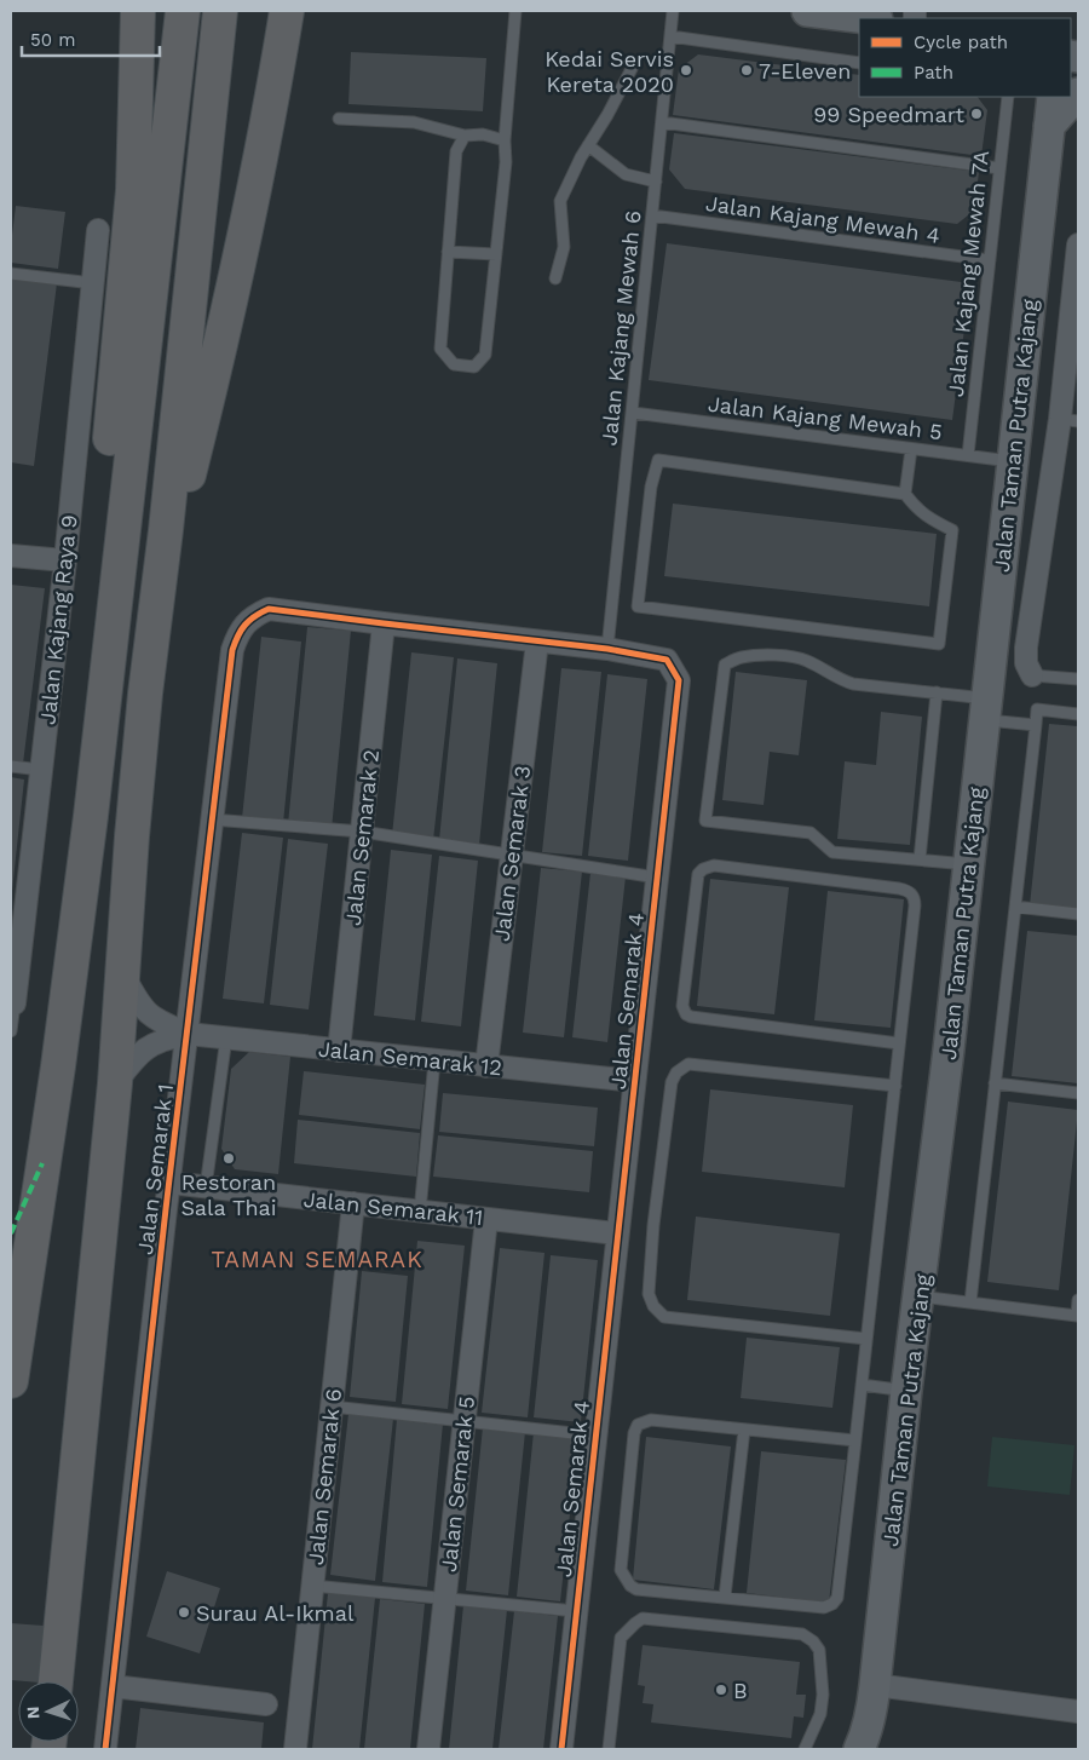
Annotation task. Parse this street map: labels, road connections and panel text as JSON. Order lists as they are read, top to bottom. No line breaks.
{"streets":{"street":["Jalan Taman Putra Kajang","Jalan Kajang Raya 9","Jalan Semarak 2","Jalan Semarak 3","Jalan Semarak 4","Jalan Semarak 12","Jalan Semarak 1","Jalan Semarak 11","Jalan Semarak 6","Jalan Semarak 5"],"lane":["Jalan Kajang Mewah 4","Jalan Kajang Mewah 7A","Jalan Kajang Mewah 6","Jalan Kajang Mewah 5"]},"crossings":[["Jalan Kajang Mewah 4","Jalan Kajang Mewah 7A"],["Jalan Kajang Mewah 4","Jalan Kajang Mewah 6"],["Jalan Kajang Mewah 7A","Jalan Kajang Mewah 5"],["Jalan Kajang Mewah 6","Jalan Kajang Mewah 5"],["Jalan Kajang Mewah 6","Jalan Semarak 4"],["Jalan Kajang Mewah 5","Jalan Taman Putra Kajang"],["Jalan Semarak 2","Jalan Semarak 4"],["Jalan Semarak 2","Jalan Semarak 12"],["Jalan Semarak 3","Jalan Semarak 4"],["Jalan Semarak 3","Jalan Semarak 12"],["Jalan Semarak 4","Jalan Semarak 12"],["Jalan Semarak 4","Jalan Semarak 1"],["Jalan Semarak 4","Jalan Semarak 11"],["Jalan Semarak 12","Jalan Semarak 1"],["Jalan Semarak 1","Jalan Semarak 11"],["Jalan Semarak 11","Jalan Semarak 6"],["Jalan Semarak 11","Jalan Semarak 5"]],"districts":["TAMAN SEMARAK"],"places":["Kedai Servis Kereta 2020","7-Eleven","99 Speedmart","Restoran Sala Thai","Surau Al-Ikmal","B"],"legend":["Cycle path","Path"],"scale_bar":"50 m","north":"left"}
